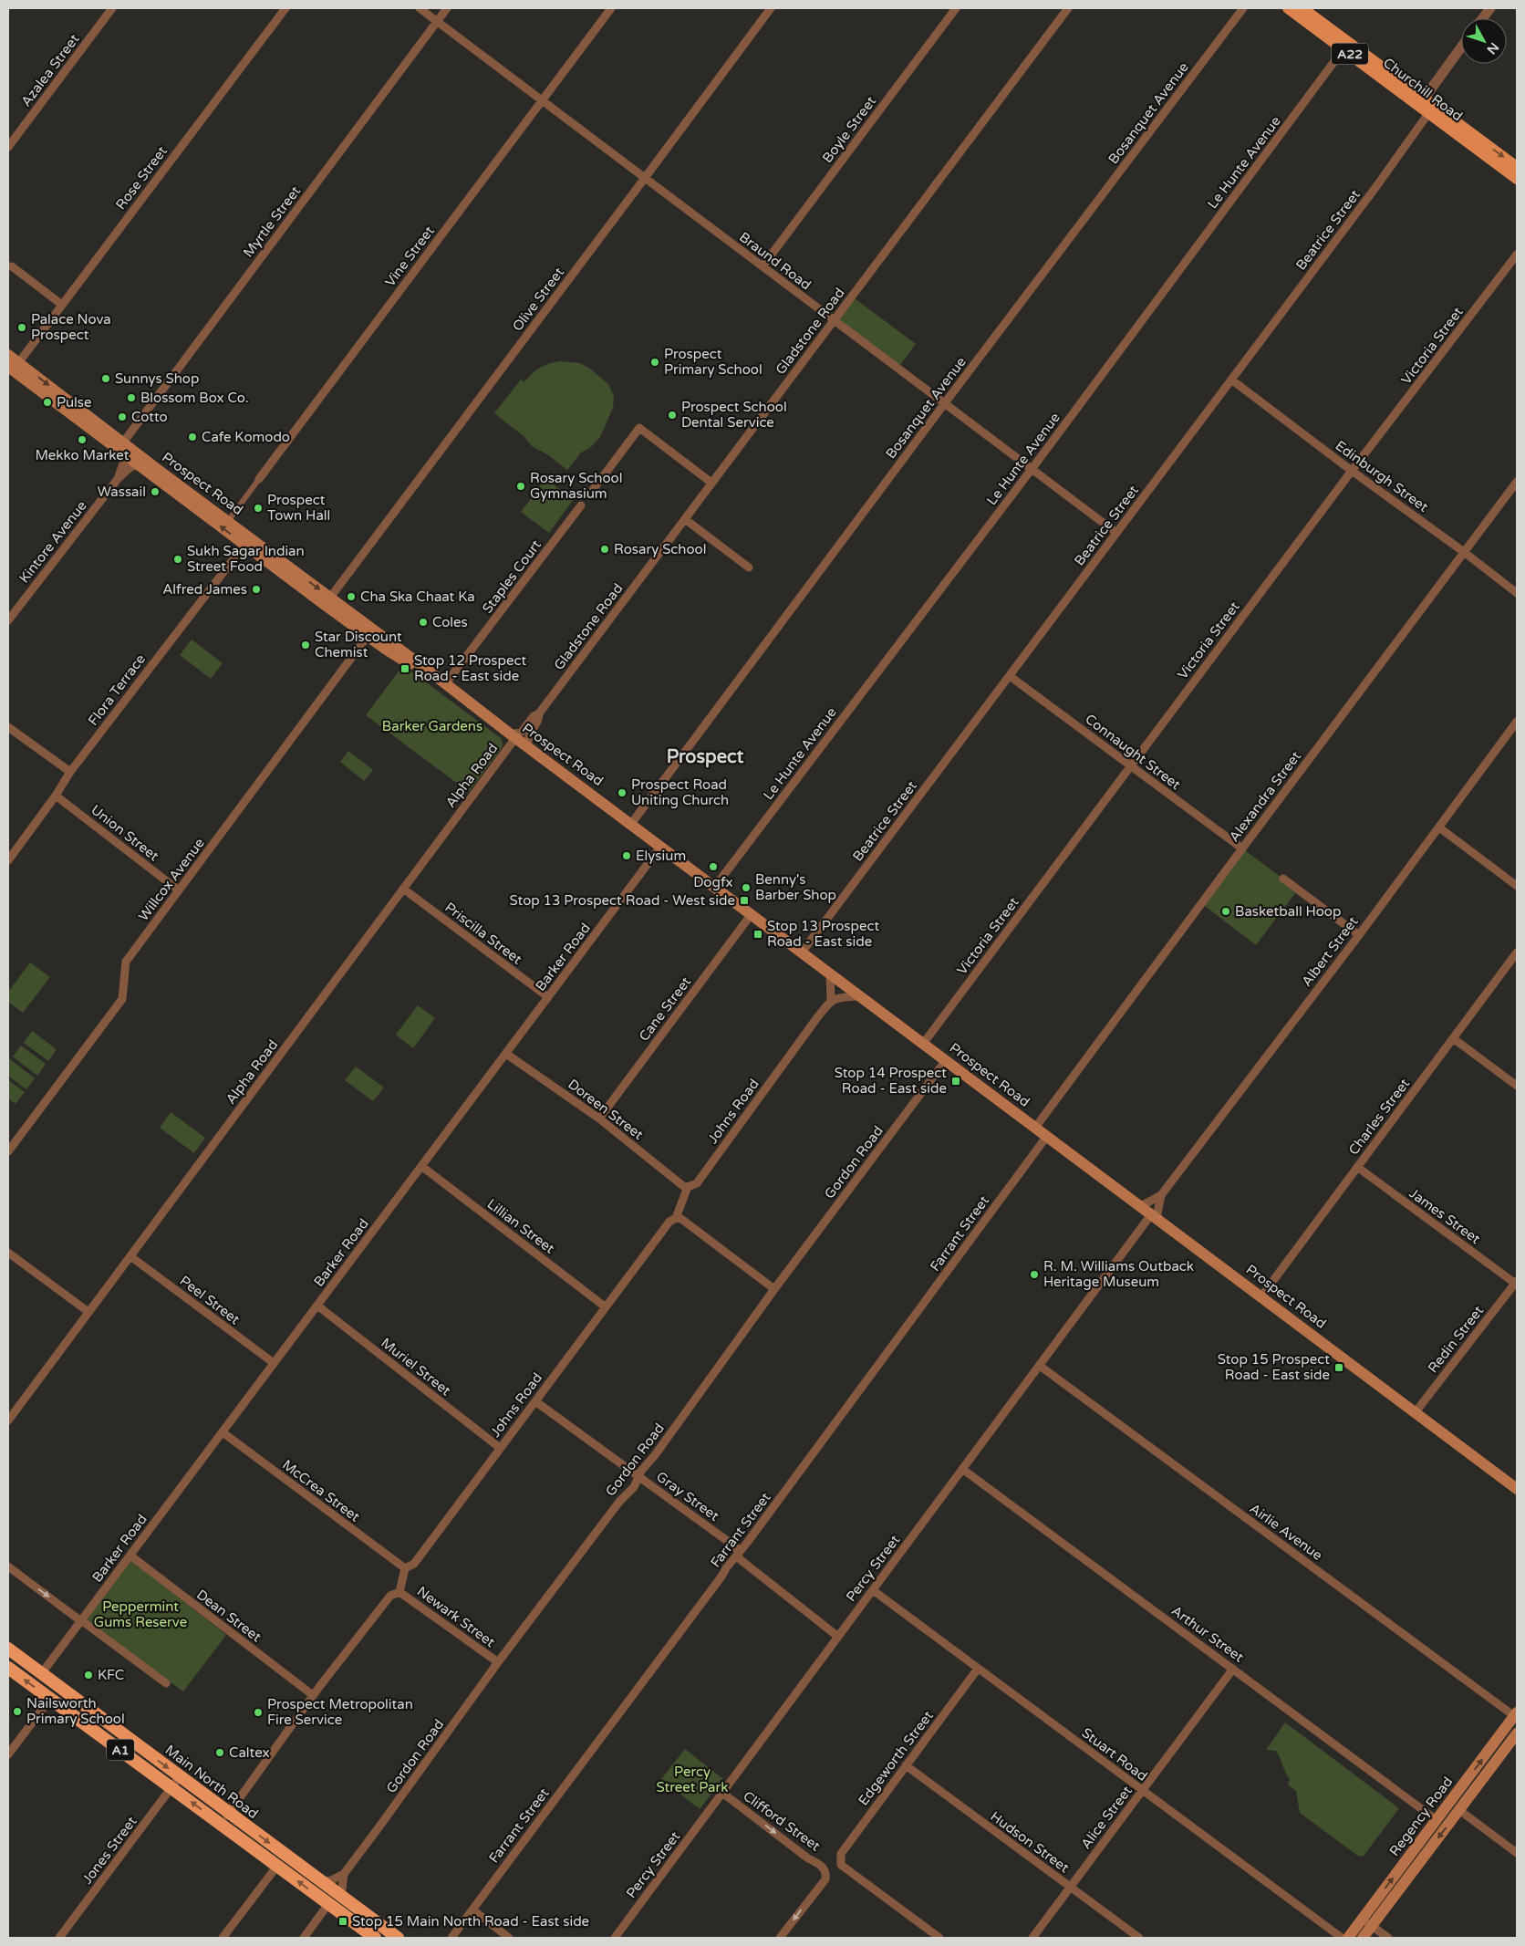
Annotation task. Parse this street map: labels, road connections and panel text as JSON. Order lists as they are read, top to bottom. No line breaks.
{"streets":{"highway":["A1","Main North Road"],"main road":["A22","Churchill Road","Prospect Road","Regency Road"],"street":["Azalea Street","Bosanquet Avenue","Boyle Street","Le Hunte Avenue","Rose Street","Myrtle Street","Beatrice Street","Vine Street","Braund Road","Olive Street","Gladstone Road","Victoria Street","Edinburgh Street","Kintore Avenue","Staples Court","Flora Terrace","Connaught Street","Alpha Road","Alexandra Street","Union Street","Willcox Avenue","Priscilla Street","Albert Street","Barker Road","Cane Street","Doreen Street","Johns Road","Charles Street","Gordon Road","James Street","Lillian Street","Farrant Street","Peel Street","Redin Street","Muriel Street","McCrea Street","Gray Street","Airlie Avenue","Percy Street","Dean Street","Newark Street","Arthur Street","Stuart Road","Edgeworth Street","Alice Street","Clifford Street","Hudson Street","Jones Street"]},"crossings":[["Churchill Road","Le Hunte Avenue"],["Churchill Road","Beatrice Street"],["Bosanquet Avenue","Braund Road"],["Bosanquet Avenue","Prospect Road"],["Boyle Street","Braund Road"],["Le Hunte Avenue","Braund Road"],["Le Hunte Avenue","Prospect Road"],["Rose Street","Prospect Road"],["Myrtle Street","Braund Road"],["Myrtle Street","Prospect Road"],["Myrtle Street","Kintore Avenue"],["Beatrice Street","Braund Road"],["Beatrice Street","Edinburgh Street"],["Beatrice Street","Prospect Road"],["Beatrice Street","Connaught Street"],["Vine Street","Braund Road"],["Vine Street","Prospect Road"],["Braund Road","Olive Street"],["Braund Road","Gladstone Road"],["Olive Street","Prospect Road"],["Gladstone Road","Prospect Road"],["Gladstone Road","Alpha Road"],["Victoria Street","Edinburgh Street"],["Victoria Street","Prospect Road"],["Victoria Street","Connaught Street"],["Edinburgh Street","Alexandra Street"],["Prospect Road","Kintore Avenue"],["Prospect Road","Staples Court"],["Prospect Road","Flora Terrace"],["Prospect Road","Alpha Road"],["Prospect Road","Alexandra Street"],["Prospect Road","Willcox Avenue"],["Prospect Road","Albert Street"],["Prospect Road","Barker Road"],["Prospect Road","Cane Street"],["Prospect Road","Charles Street"],["Prospect Road","Gordon Road"],["Prospect Road","Farrant Street"],["Prospect Road","Redin Street"],["Prospect Road","Percy Street"],["Flora Terrace","Union Street"],["Connaught Street","Alexandra Street"],["Alpha Road","Priscilla Street"],["Alpha Road","Peel Street"],["Union Street","Willcox Avenue"],["Priscilla Street","Barker Road"],["Albert Street","Percy Street"],["Barker Road","Doreen Street"],["Barker Road","Lillian Street"],["Barker Road","Peel Street"],["Barker Road","Muriel Street"],["Barker Road","McCrea Street"],["Barker Road","Dean Street"],["Barker Road","Main North Road"],["Cane Street","Doreen Street"],["Doreen Street","Johns Road"],["Johns Road","Lillian Street"],["Johns Road","Muriel Street"],["Johns Road","McCrea Street"],["Johns Road","Gray Street"],["Charles Street","James Street"],["Gordon Road","Gray Street"],["Gordon Road","Newark Street"],["Gordon Road","Main North Road"],["James Street","Redin Street"],["Farrant Street","Gray Street"],["Gray Street","Percy Street"],["Airlie Avenue","Percy Street"],["Airlie Avenue","Regency Road"],["Percy Street","Arthur Street"],["Percy Street","Stuart Road"],["Percy Street","Clifford Street"],["Arthur Street","Regency Road"],["Arthur Street","Alice Street"],["Stuart Road","Edgeworth Street"],["Stuart Road","Alice Street"],["Edgeworth Street","Hudson Street"],["Main North Road","Jones Street"],["Alice Street","Hudson Street"]],"districts":["Prospect"],"parks":["Barker Gardens","Peppermint Gums Reserve","Percy Street Park"],"places":{"other":["Palace Nova Prospect","Prospect Primary School","Sunnys Shop","Blossom Box Co.","Pulse","Prospect School Dental Service","Cotto","Cafe Komodo","Mekko Market","Rosary School Gymnasium","Wassail","Prospect Town Hall","Rosary School","Sukh Sagar Indian Street Food","Alfred James","Cha Ska Chaat Ka","Coles","Star Discount Chemist","Prospect Road Uniting Church","Elysium","Dogfx","Benny's Barber Shop","Basketball Hoop","R. M. Williams Outback Heritage Museum","KFC","Nailsworth Primary School","Prospect Metropolitan Fire Service","Caltex"],"transit":["Stop 12 Prospect Road - East side","Stop 13 Prospect Road - West side","Stop 13 Prospect Road - East side","Stop 14 Prospect Road - East side","Stop 15 Prospect Road - East side","Stop 15 Main North Road - East side"]},"north":"bottom right"}
